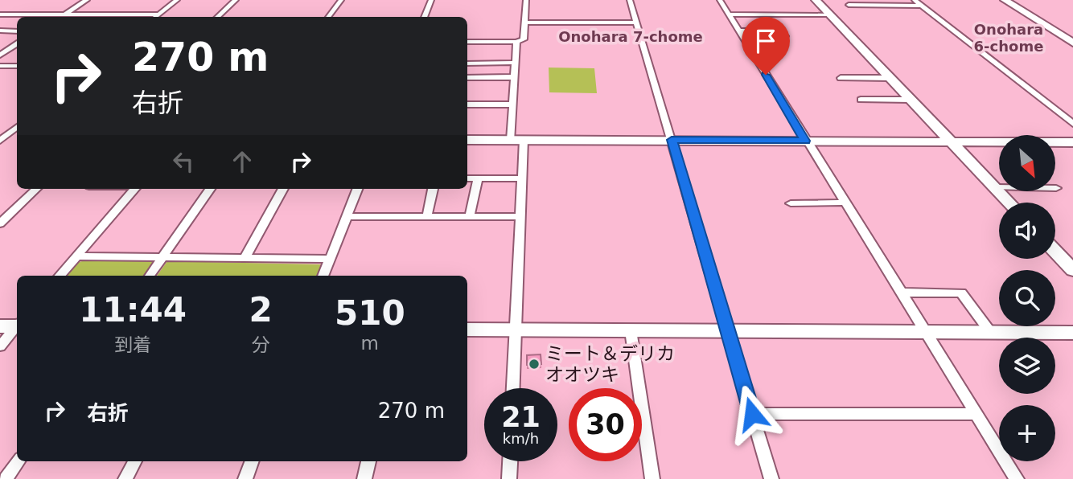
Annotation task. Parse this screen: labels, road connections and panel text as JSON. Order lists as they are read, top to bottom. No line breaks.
{"districts":["Onohara 6-chome","Onohara 7-chome"],"places":["ミート＆デリカ オオツキ"],"north":"bottom right","page":{"turn":["270 m","右折"],"map_buttons":"+","eta":["11:44","到着","2","分","510","m"],"list":[{"name":"右折","value":"270 m"}],"speed":"21 km/h","limit":"30"}}
